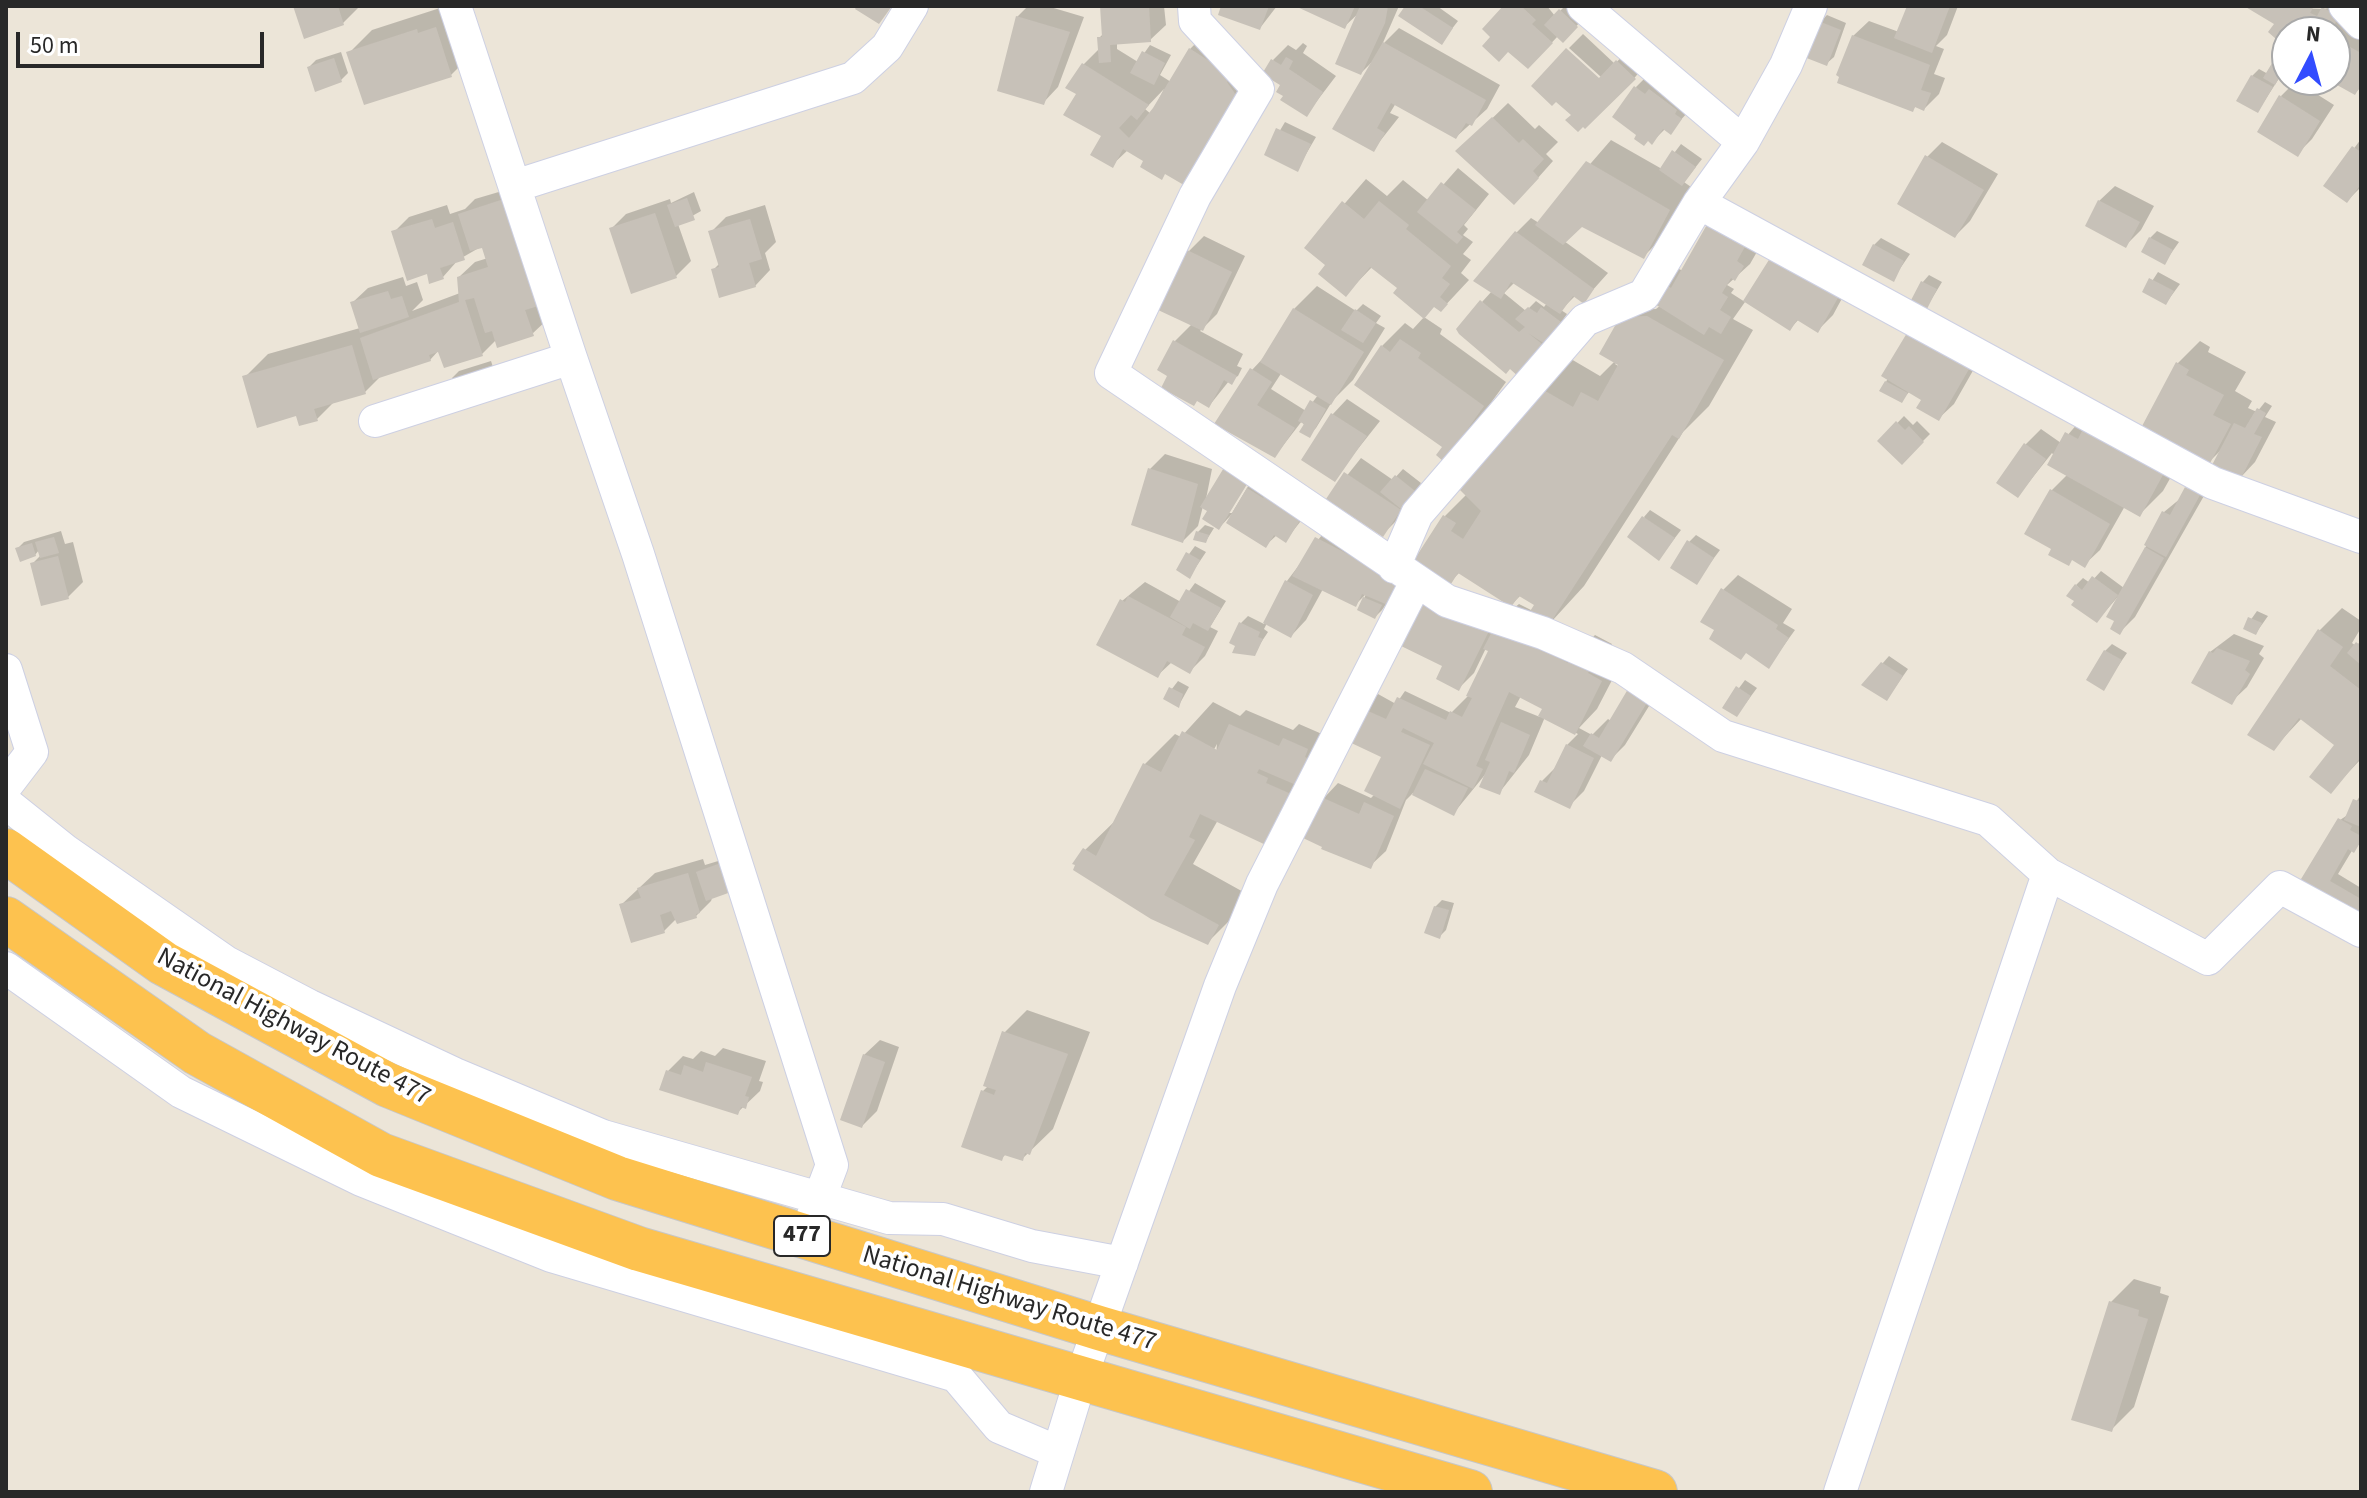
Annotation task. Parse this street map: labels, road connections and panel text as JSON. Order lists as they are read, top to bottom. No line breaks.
{"streets":{"highway":["National Highway Route 477","477"]},"scale_bar":"50 m","north":"top"}
